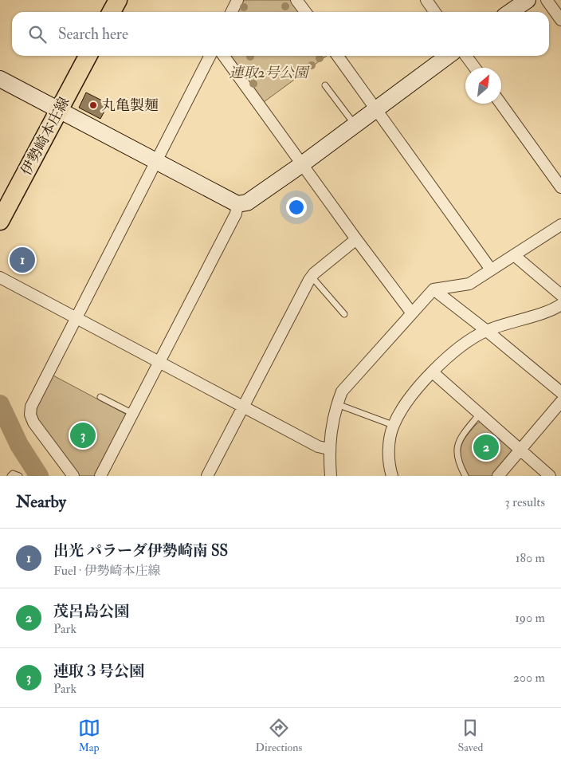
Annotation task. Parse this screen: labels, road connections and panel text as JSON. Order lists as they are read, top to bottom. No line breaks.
{"streets":{"main road":["伊勢崎本庄線"]},"parks":["連取2号公園"],"places":["丸亀製麺"],"north":"top right","page":{"search":"Search here","pins":["1","3","2"],"heading":["Nearby","3 results"],"list":[{"mark":"1","name":"出光 パラーダ伊勢崎南 SS","note":"Fuel · 伊勢崎本庄線","value":"180 m"},{"mark":"2","name":"茂呂島公園","note":"Park","value":"190 m"},{"mark":"3","name":"連取３号公園","note":"Park","value":"200 m"}],"nav":["Map","Directions","Saved"]}}
